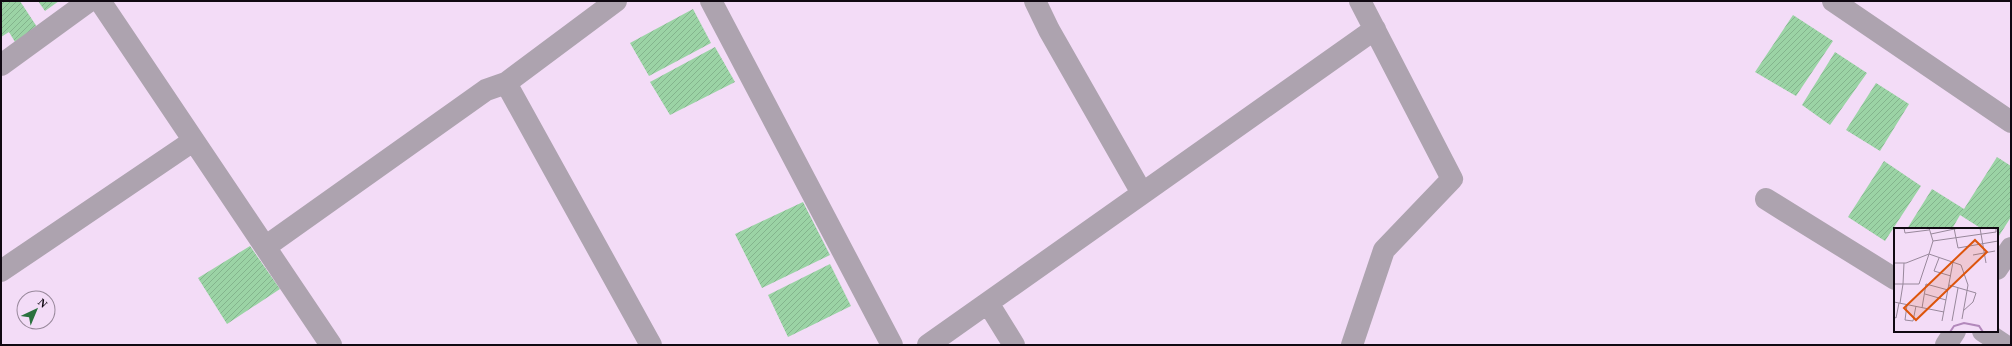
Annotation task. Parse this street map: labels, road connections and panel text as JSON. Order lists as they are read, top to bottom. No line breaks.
{"north":"top right"}
